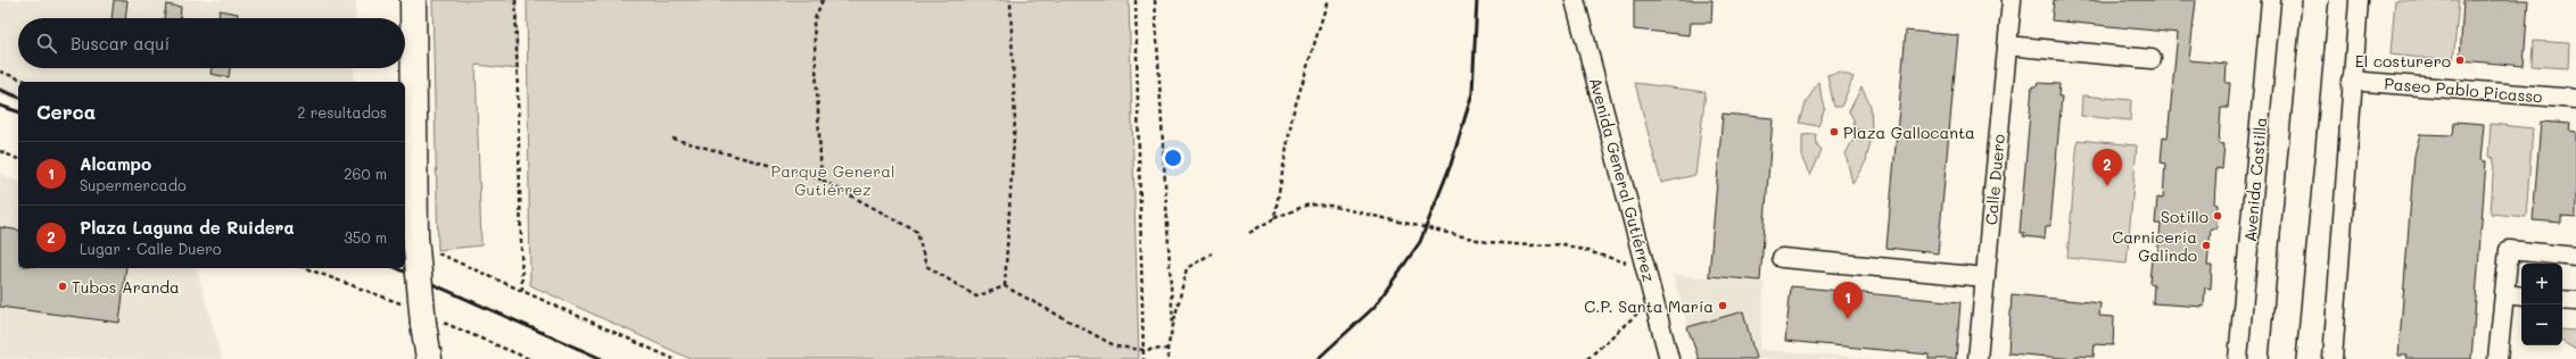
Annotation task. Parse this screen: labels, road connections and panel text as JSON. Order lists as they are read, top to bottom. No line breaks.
{"streets":{"street":["Paseo Pablo Picasso","Avenida General Gutiérrez","Calle Duero","Avenida Castilla"]},"parks":["Parque General Gutiérrez"],"places":["El costurero","Plaza Gallocanta","Sotillo","Carnicería Galindo","Tubos Aranda","C.P. Santa María"],"page":{"search":"Buscar aquí","heading":["Cerca","2 resultados"],"list":[{"mark":"1","name":"Alcampo","note":"Supermercado","value":"260 m"},{"mark":"2","name":"Plaza Laguna de Ruidera","note":"Lugar · Calle Duero","value":"350 m"}],"pins":["2","1"],"map_buttons":["+","−"]}}
